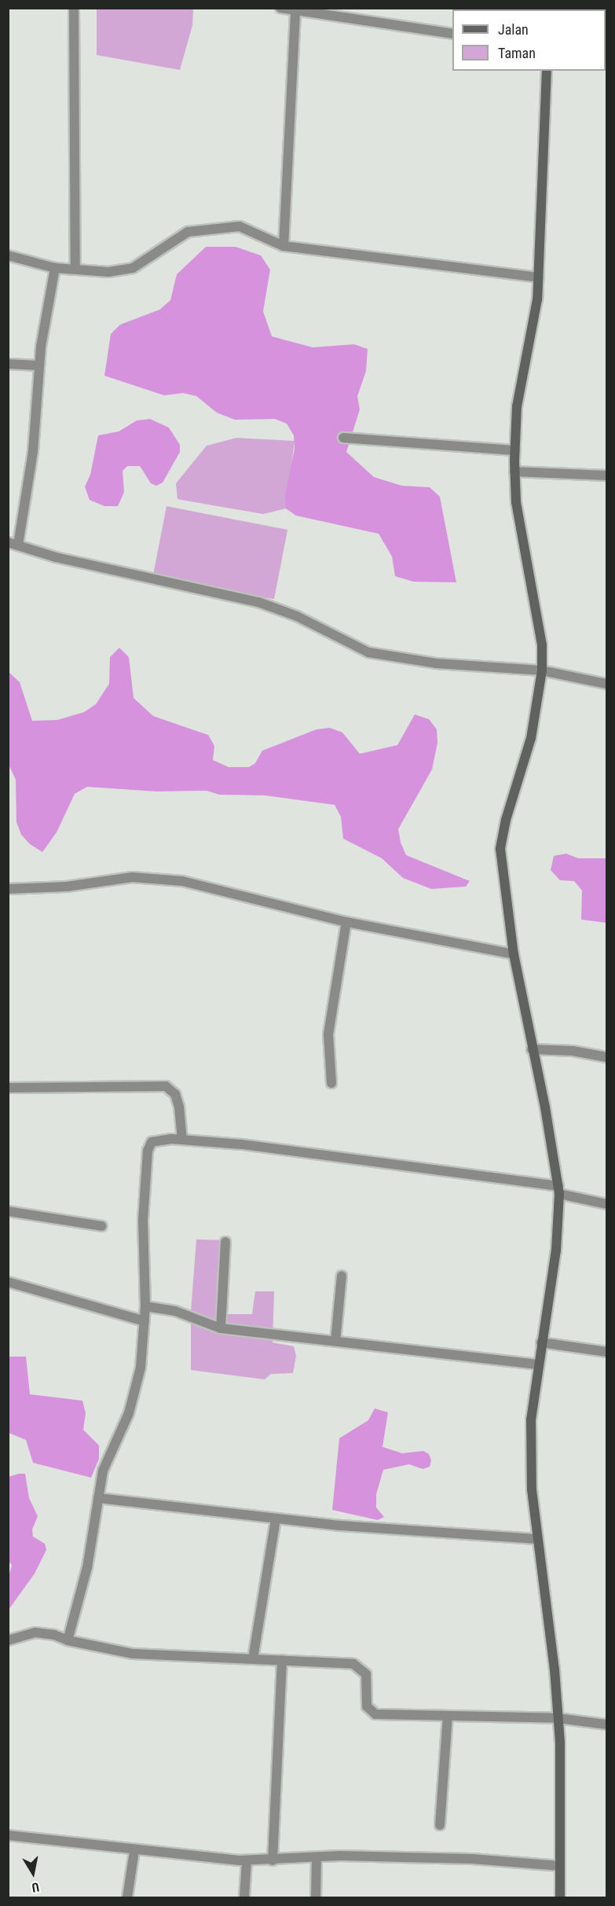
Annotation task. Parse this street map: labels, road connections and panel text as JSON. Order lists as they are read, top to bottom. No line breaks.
{"legend":["Jalan","Taman"],"north":"bottom"}
